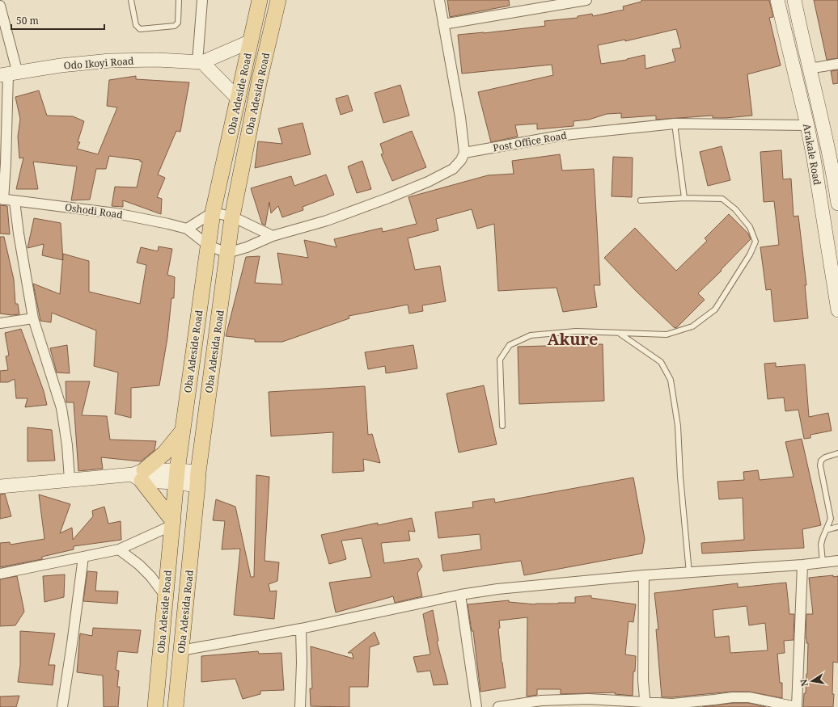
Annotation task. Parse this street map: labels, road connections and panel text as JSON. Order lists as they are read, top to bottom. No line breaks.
{"streets":{"main road":["Odo Ikoyi Road","Oba Adeside Road","Oba Adesida Road","Arakale Road"],"street":["Post Office Road","Oshodi Road"]},"crossings":[["Post Office Road","Arakale Road"]],"districts":["Akure"],"scale_bar":"50 m","north":"left"}
